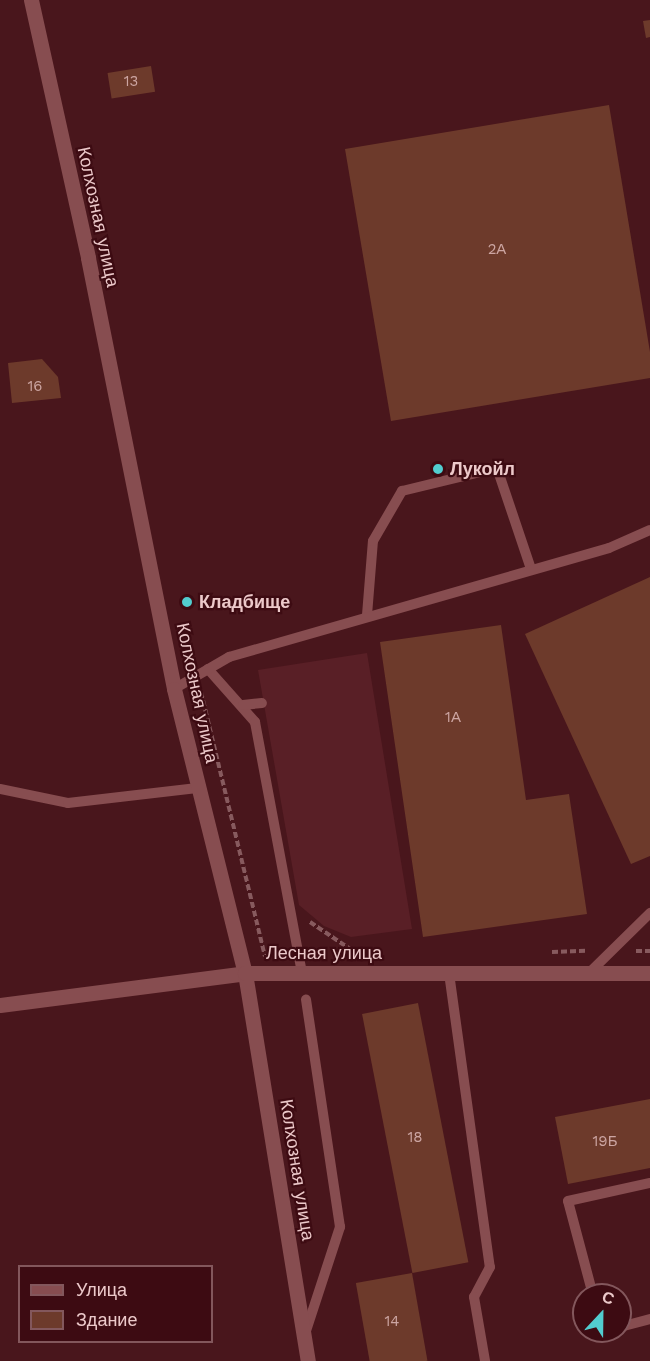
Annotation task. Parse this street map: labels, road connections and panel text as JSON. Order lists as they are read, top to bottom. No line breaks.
{"streets":{"street":["Колхозная улица","Лесная улица"]},"crossings":[["Колхозная улица","Лесная улица"]],"places":["Лукойл","Кладбище"],"house_numbers":["13","2А","16","1А","18","19Б","14"],"legend":["Улица","Здание"],"north":"top"}
